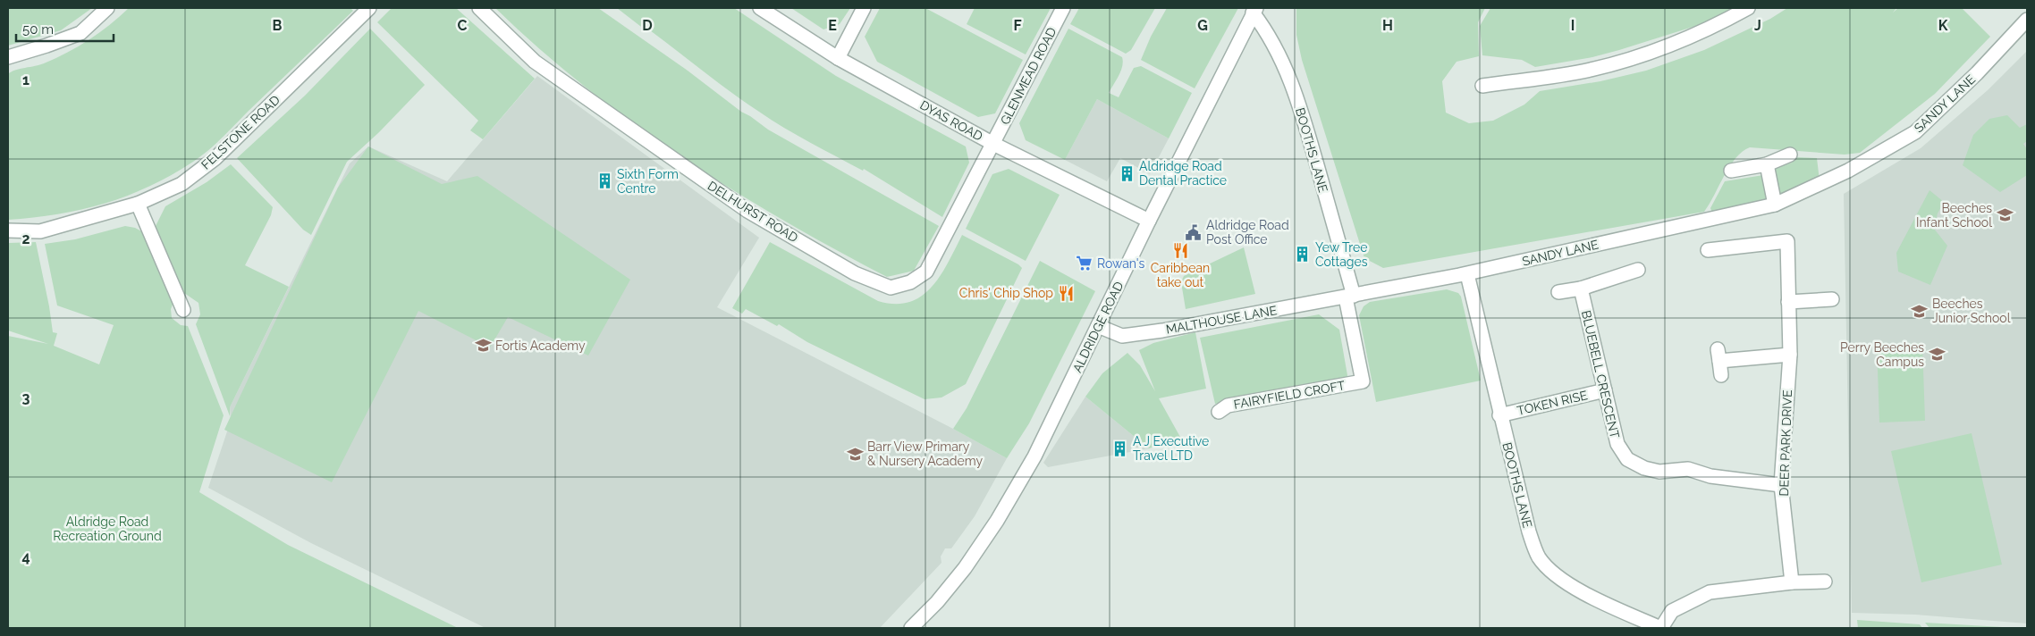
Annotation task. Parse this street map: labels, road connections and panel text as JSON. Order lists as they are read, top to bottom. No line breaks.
{"streets":{"street":["GLENMEAD ROAD","SANDY LANE","DYAS ROAD","FELSTONE ROAD","BOOTHS LANE","DELHURST ROAD","MALTHOUSE LANE","ALDRIDGE ROAD","BLUEBELL CRESCENT","FAIRYFIELD CROFT","TOKEN RISE","DEER PARK DRIVE"]},"crossings":[["GLENMEAD ROAD","DYAS ROAD"],["GLENMEAD ROAD","DELHURST ROAD"],["SANDY LANE","BOOTHS LANE"],["SANDY LANE","MALTHOUSE LANE"],["DYAS ROAD","DELHURST ROAD"],["DYAS ROAD","ALDRIDGE ROAD"],["BOOTHS LANE","MALTHOUSE LANE"],["BOOTHS LANE","ALDRIDGE ROAD"],["BOOTHS LANE","FAIRYFIELD CROFT"],["BOOTHS LANE","TOKEN RISE"],["MALTHOUSE LANE","ALDRIDGE ROAD"],["BLUEBELL CRESCENT","TOKEN RISE"],["BLUEBELL CRESCENT","DEER PARK DRIVE"]],"parks":["Aldridge Road Recreation Ground"],"places":{"building":["Aldridge Road Dental Practice","Sixth Form Centre","Yew Tree Cottages","A J Executive Travel LTD"],"school or university":["Beeches Infant School","Beeches Junior School","Fortis Academy","Perry Beeches Campus","Barr View Primary & Nursery Academy"],"public building":["Aldridge Road Post Office"],"restaurant":["Caribbean take out","Chris' Chip Shop"],"supermarket":["Rowan's"]},"scale_bar":"50 m","grid":{"columns":["B","C","D","E","F","G","H","I","J","K"],"rows":["1","2","3","4"]}}
